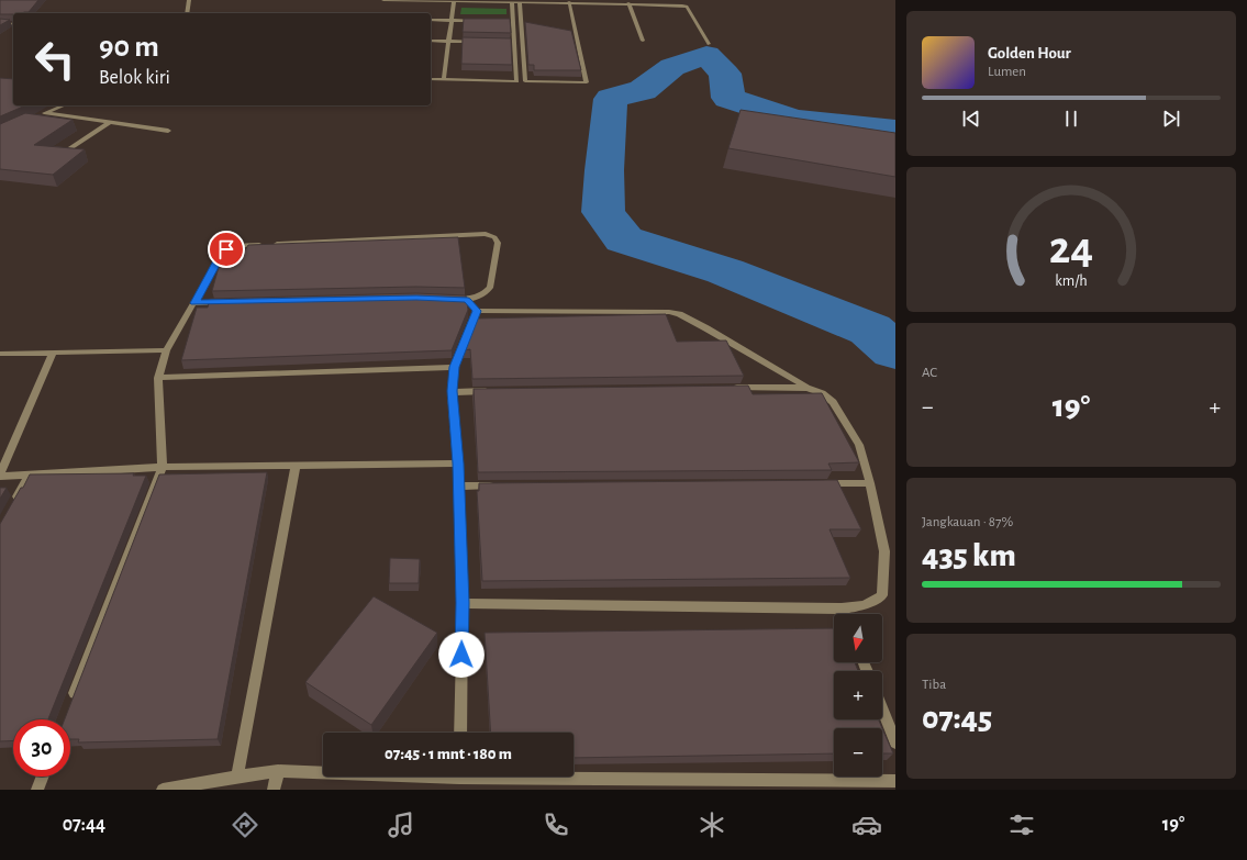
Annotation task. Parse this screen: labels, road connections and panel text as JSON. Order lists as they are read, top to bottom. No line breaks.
{"north":"bottom","page":{"turn":["90 m","Belok kiri"],"song":["Golden Hour","Lumen"],"tile":["AC",["Jangkauan · 87%","435 km"],["Tiba","07:45"]],"heat":["−","19°","+"],"map_buttons":["+","−"],"limit":"30","trip":"07:45 · 1 mnt · 180 m","tabs":["07:44","19°"],"gauge":["24","km/h"]}}
